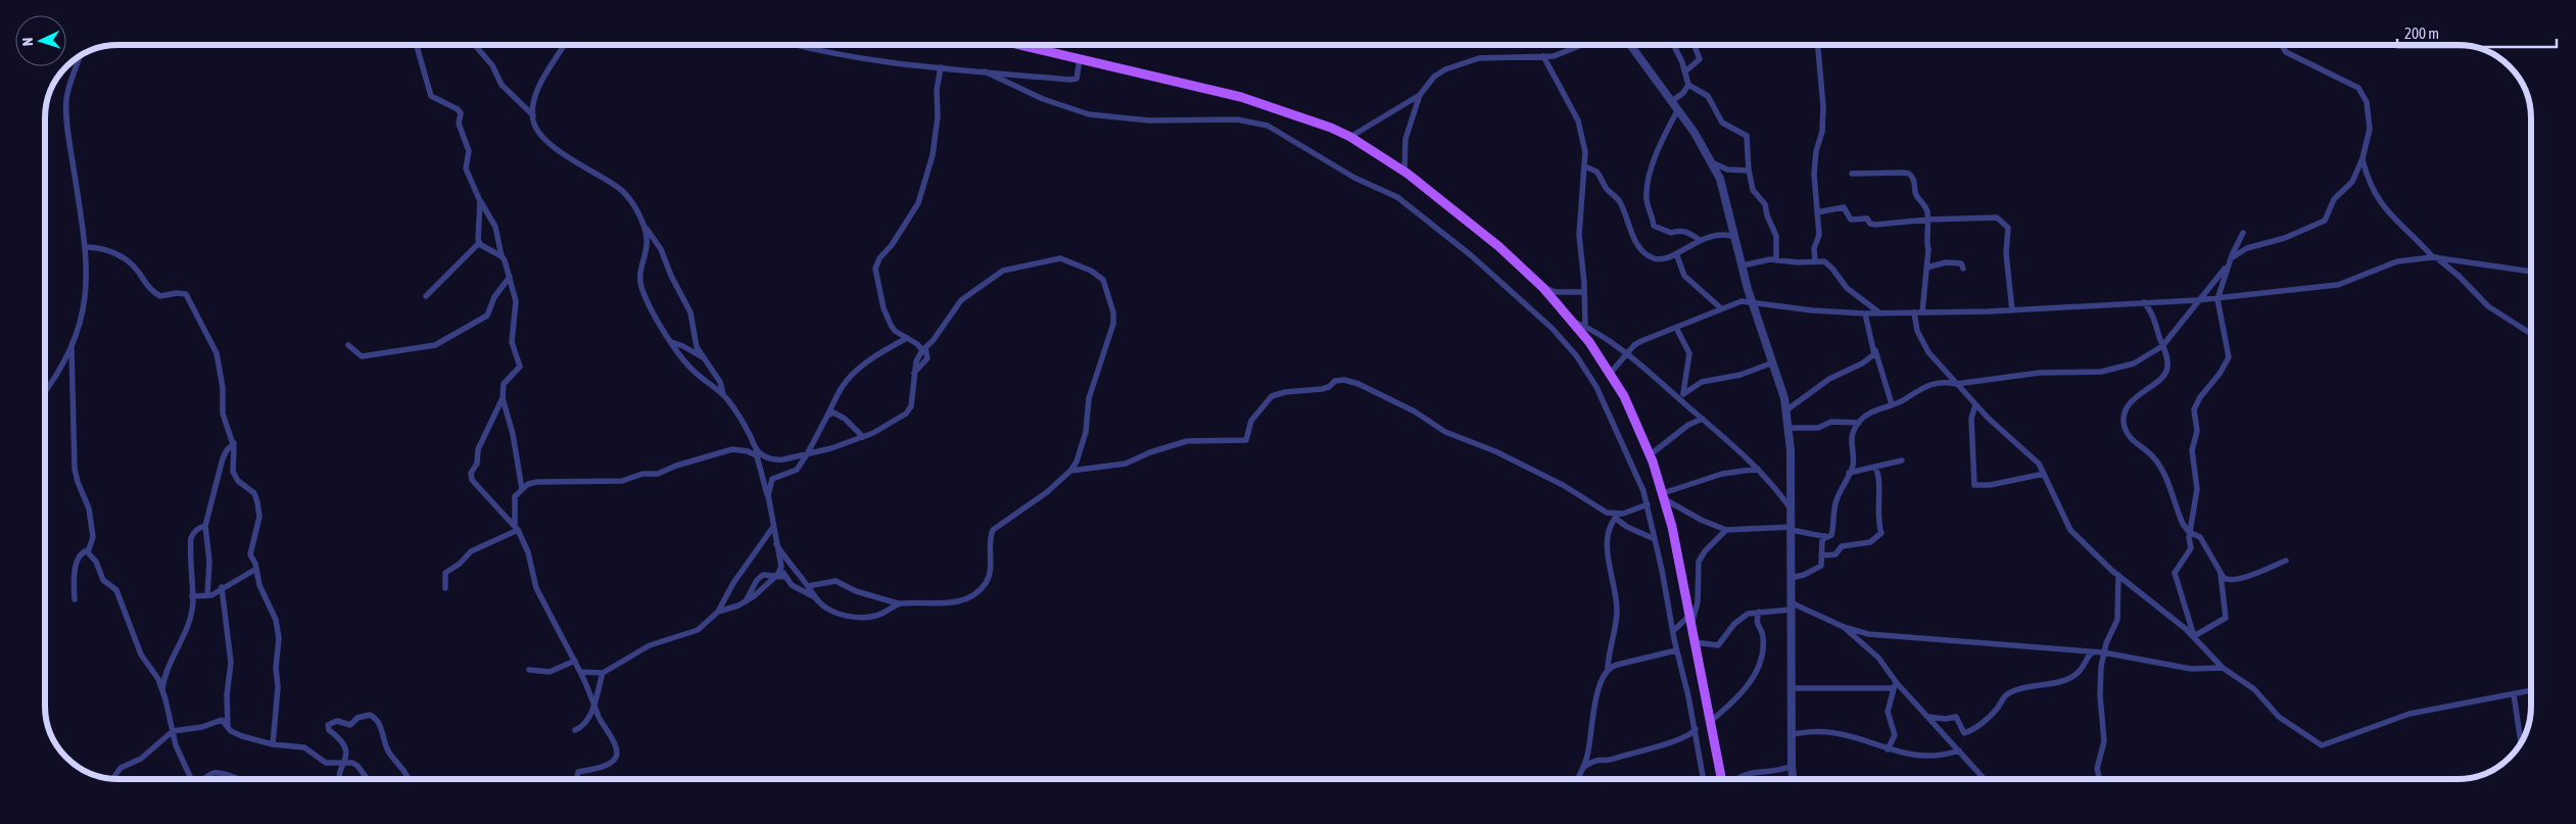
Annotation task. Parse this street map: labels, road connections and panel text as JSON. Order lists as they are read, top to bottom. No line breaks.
{"scale_bar":"200 m","north":"left"}
